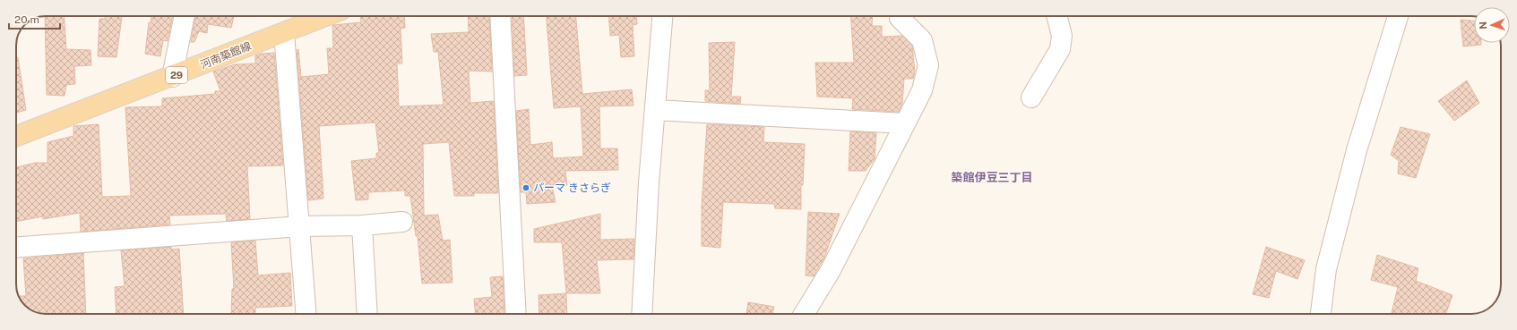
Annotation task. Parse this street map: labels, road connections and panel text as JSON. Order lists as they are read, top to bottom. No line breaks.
{"streets":{"main road":["河南築館線","29"]},"districts":["築館伊豆三丁目"],"places":["パーマ きさらぎ"],"scale_bar":"20 m","north":"left"}
